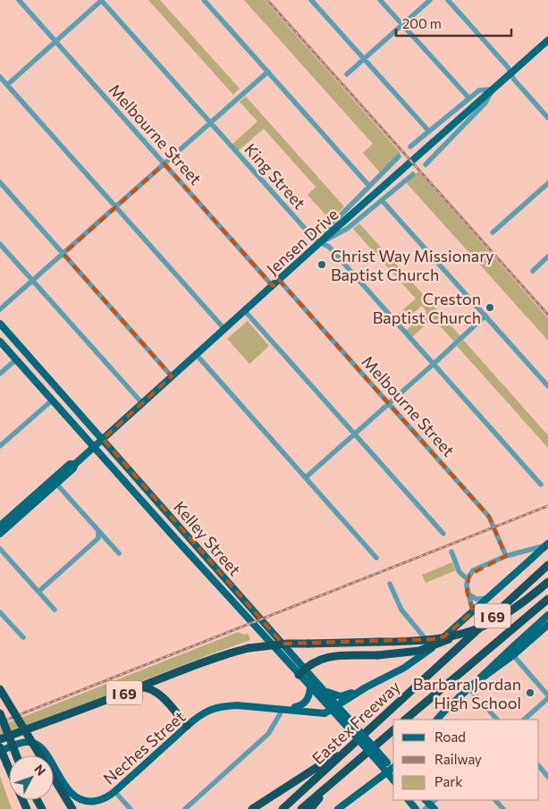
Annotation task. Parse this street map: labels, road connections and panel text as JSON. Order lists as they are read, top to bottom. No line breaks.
{"streets":{"highway":["I 69","Eastex Freeway"],"main road":["Jensen Drive","Kelley Street","Neches Street"],"street":["Melbourne Street","King Street"]},"crossings":[["Melbourne Street","Jensen Drive"],["King Street","Jensen Drive"],["Jensen Drive","Kelley Street"],["Kelley Street","Neches Street"]],"places":["Christ Way Missionary Baptist Church","Creston Baptist Church","Barbara Jordan High School"],"legend":["Road","Railway","Park"],"scale_bar":"200 m","north":"top right"}
